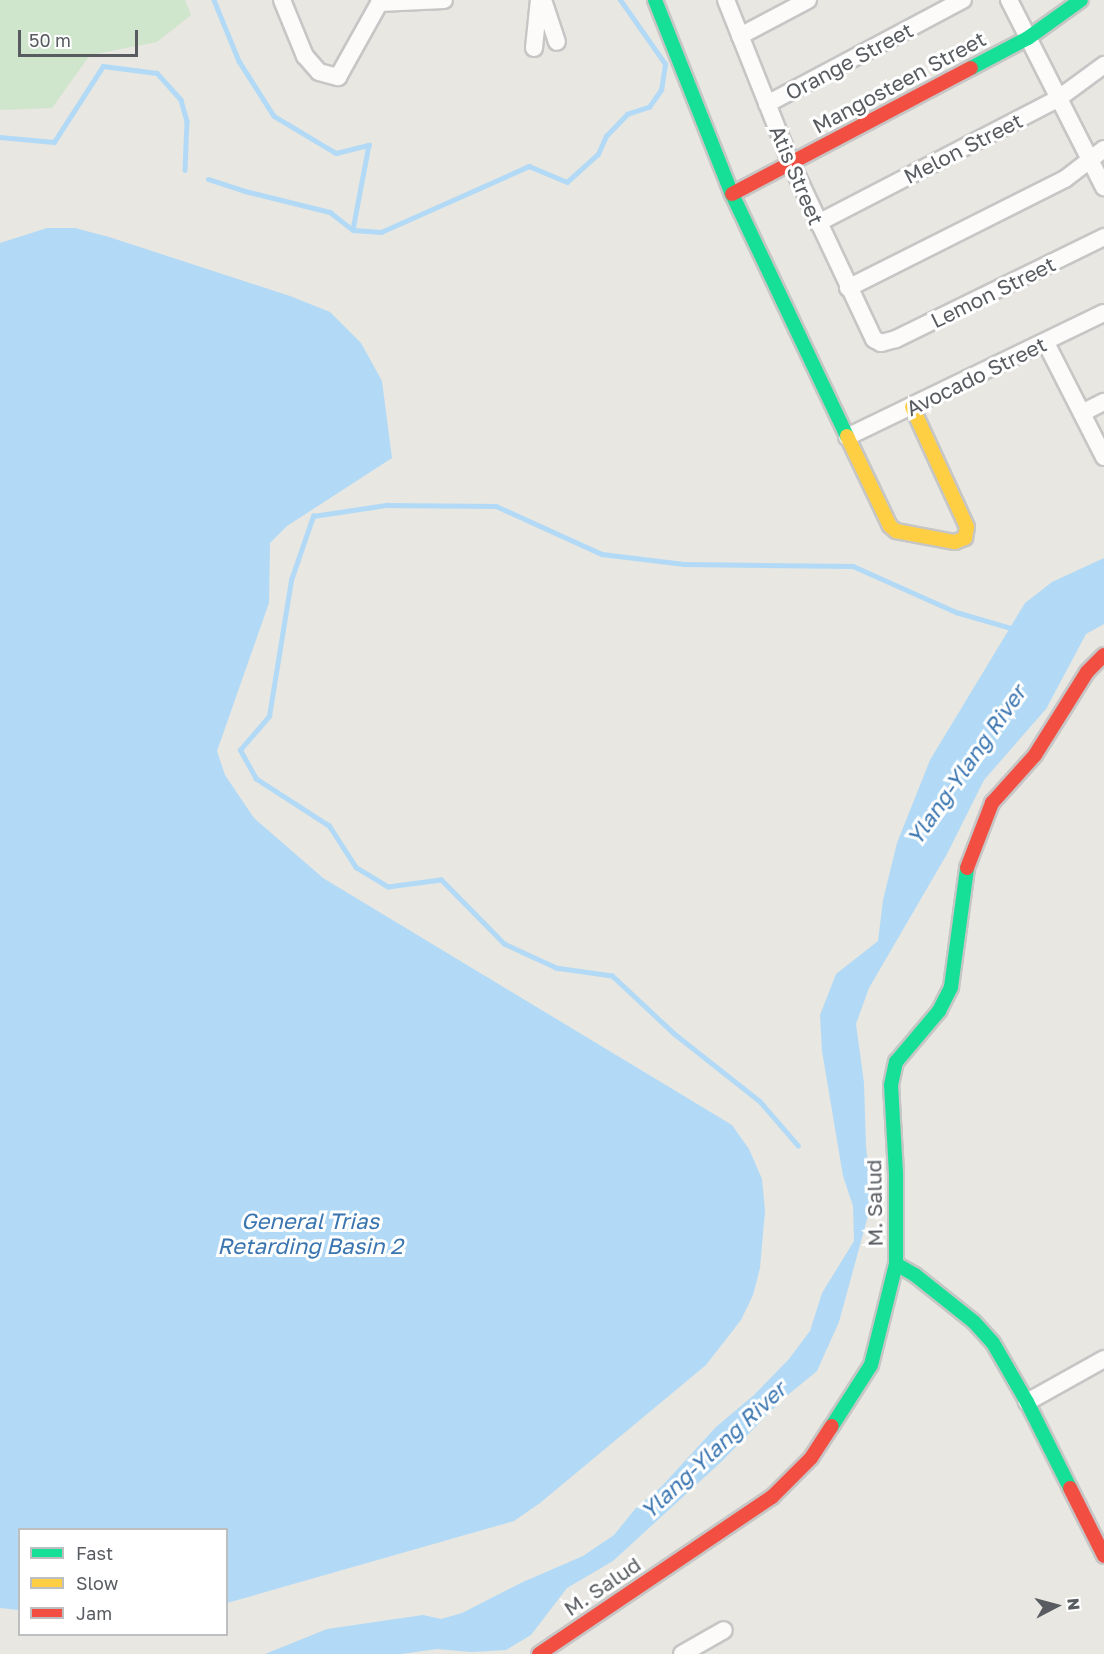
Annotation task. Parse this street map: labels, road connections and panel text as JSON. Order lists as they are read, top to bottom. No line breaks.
{"streets":{"street":["Orange Street","Mangosteen Street","Melon Street","Atis Street","Lemon Street","Avocado Street","M. Salud"]},"crossings":[["Orange Street","Atis Street"],["Mangosteen Street","Atis Street"],["Melon Street","Atis Street"],["Atis Street","Lemon Street"]],"water":["Ylang-Ylang River","General Trias Retarding Basin 2"],"legend":["Fast","Slow","Jam"],"scale_bar":"50 m","north":"right"}
